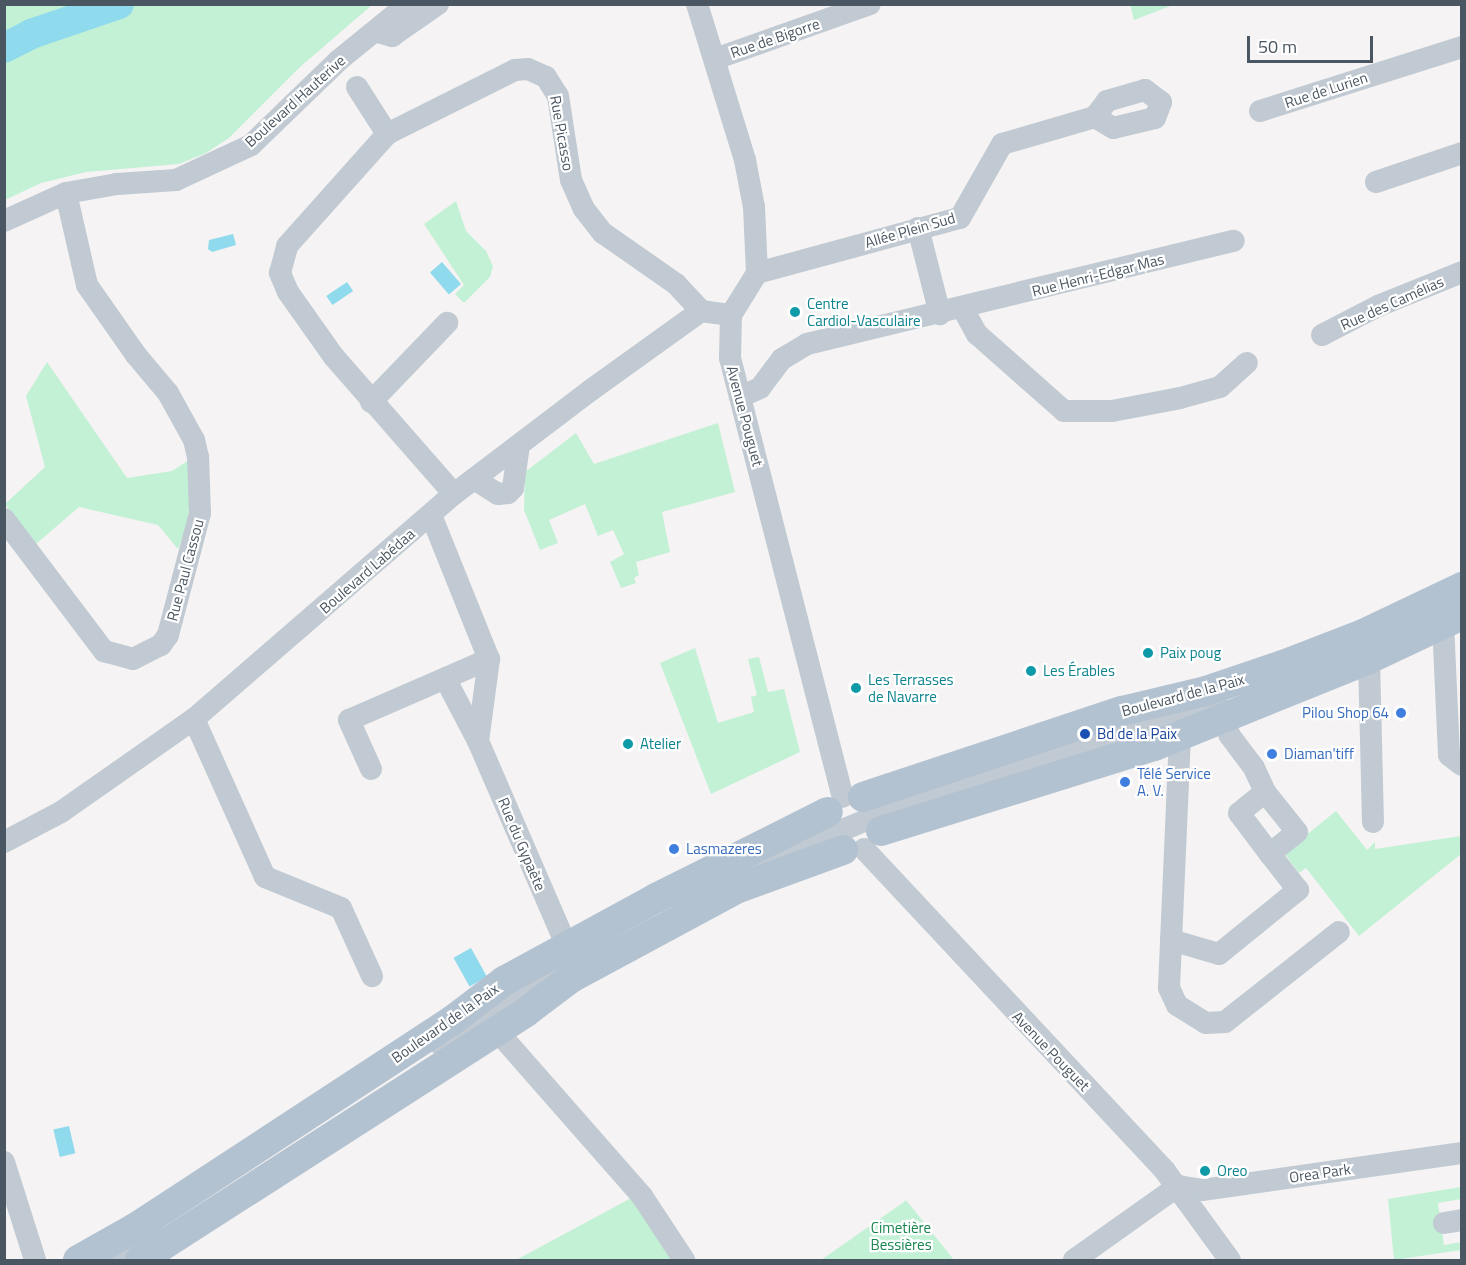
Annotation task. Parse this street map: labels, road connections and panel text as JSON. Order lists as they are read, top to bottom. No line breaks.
{"streets":{"main road":["Boulevard de la Paix"],"street":["Rue de Bigorre","Rue de Lurien","Boulevard Hauterive","Rue Picasso","Allée Plein Sud","Rue Henri-Edgar Mas","Rue des Camélias","Avenue Pouguet","Rue Paul Cassou","Boulevard Labédaa","Rue du Gypaète","Orea Park"]},"crossings":[["Boulevard Hauterive","Rue Paul Cassou"],["Rue Picasso","Boulevard Labédaa"],["Rue Henri-Edgar Mas","Avenue Pouguet"],["Avenue Pouguet","Boulevard de la Paix"],["Avenue Pouguet","Orea Park"],["Boulevard de la Paix","Rue du Gypaète"]],"parks":["Cimetière Bessières"],"places":["Centre Cardiol-Vasculaire","Paix poug","Les Érables","Les Terrasses de Navarre","Pilou Shop 64","Bd de la Paix","Atelier","Diaman'tiff","Télé Service A. V.","Lasmazeres","Oreo"],"scale_bar":"50 m"}
